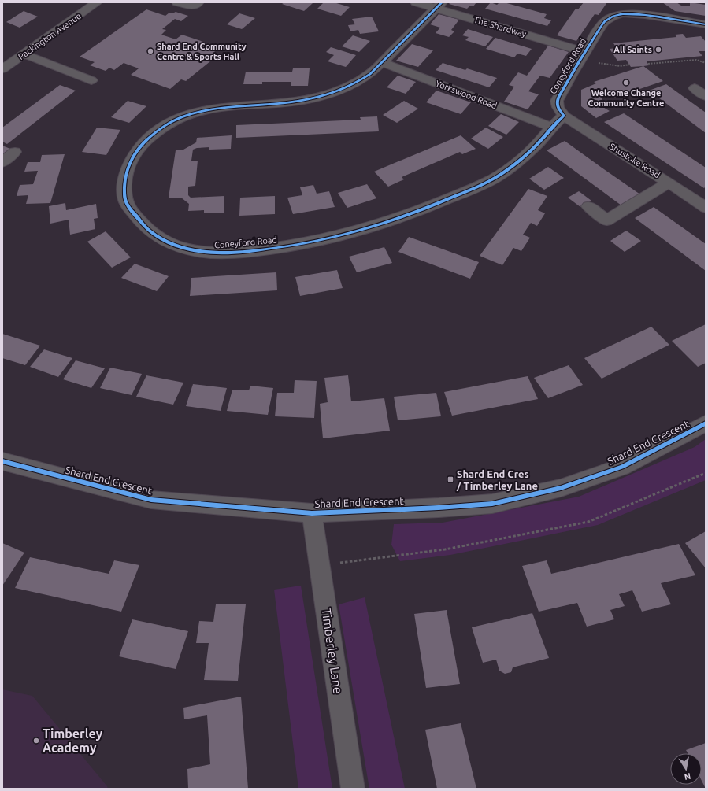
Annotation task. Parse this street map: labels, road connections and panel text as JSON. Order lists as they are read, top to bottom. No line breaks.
{"streets":{"street":["The Shardway","Packington Avenue","Coneyford Road","Yorkswood Road","Shustoke Road","Shard End Crescent","Timberley Lane"]},"crossings":[["The Shardway","Coneyford Road"],["Coneyford Road","Yorkswood Road"],["Coneyford Road","Shustoke Road"],["Shard End Crescent","Timberley Lane"]],"places":{"other":["All Saints","Shard End Community Centre & Sports Hall","Welcome Change Community Centre","Timberley Academy"],"transit":["Shard End Cres / Timberley Lane"]},"north":"bottom"}
